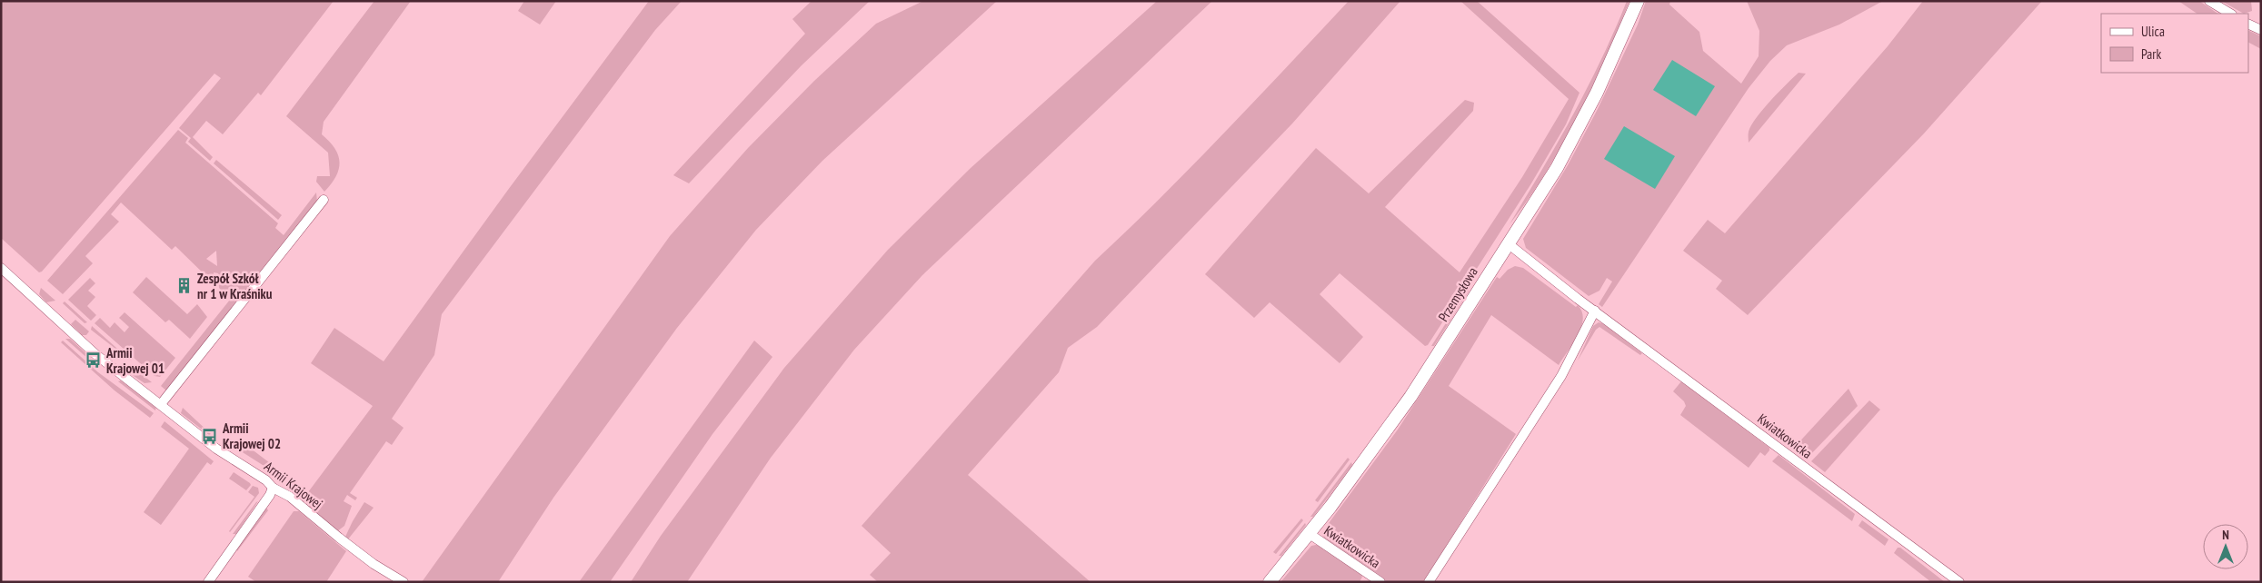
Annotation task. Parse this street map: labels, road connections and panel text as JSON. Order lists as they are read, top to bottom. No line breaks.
{"streets":{"main road":["Przemysłowa"],"street":["Kwiatkowicka","Armii Krajowej"]},"crossings":[["Przemysłowa","Kwiatkowicka"]],"places":{"building":["Zespół Szkół nr 1 w Kraśniku"],"bus stop":["Armii Krajowej 01","Armii Krajowej 02"]},"legend":["Ulica","Park"],"north":"top"}
